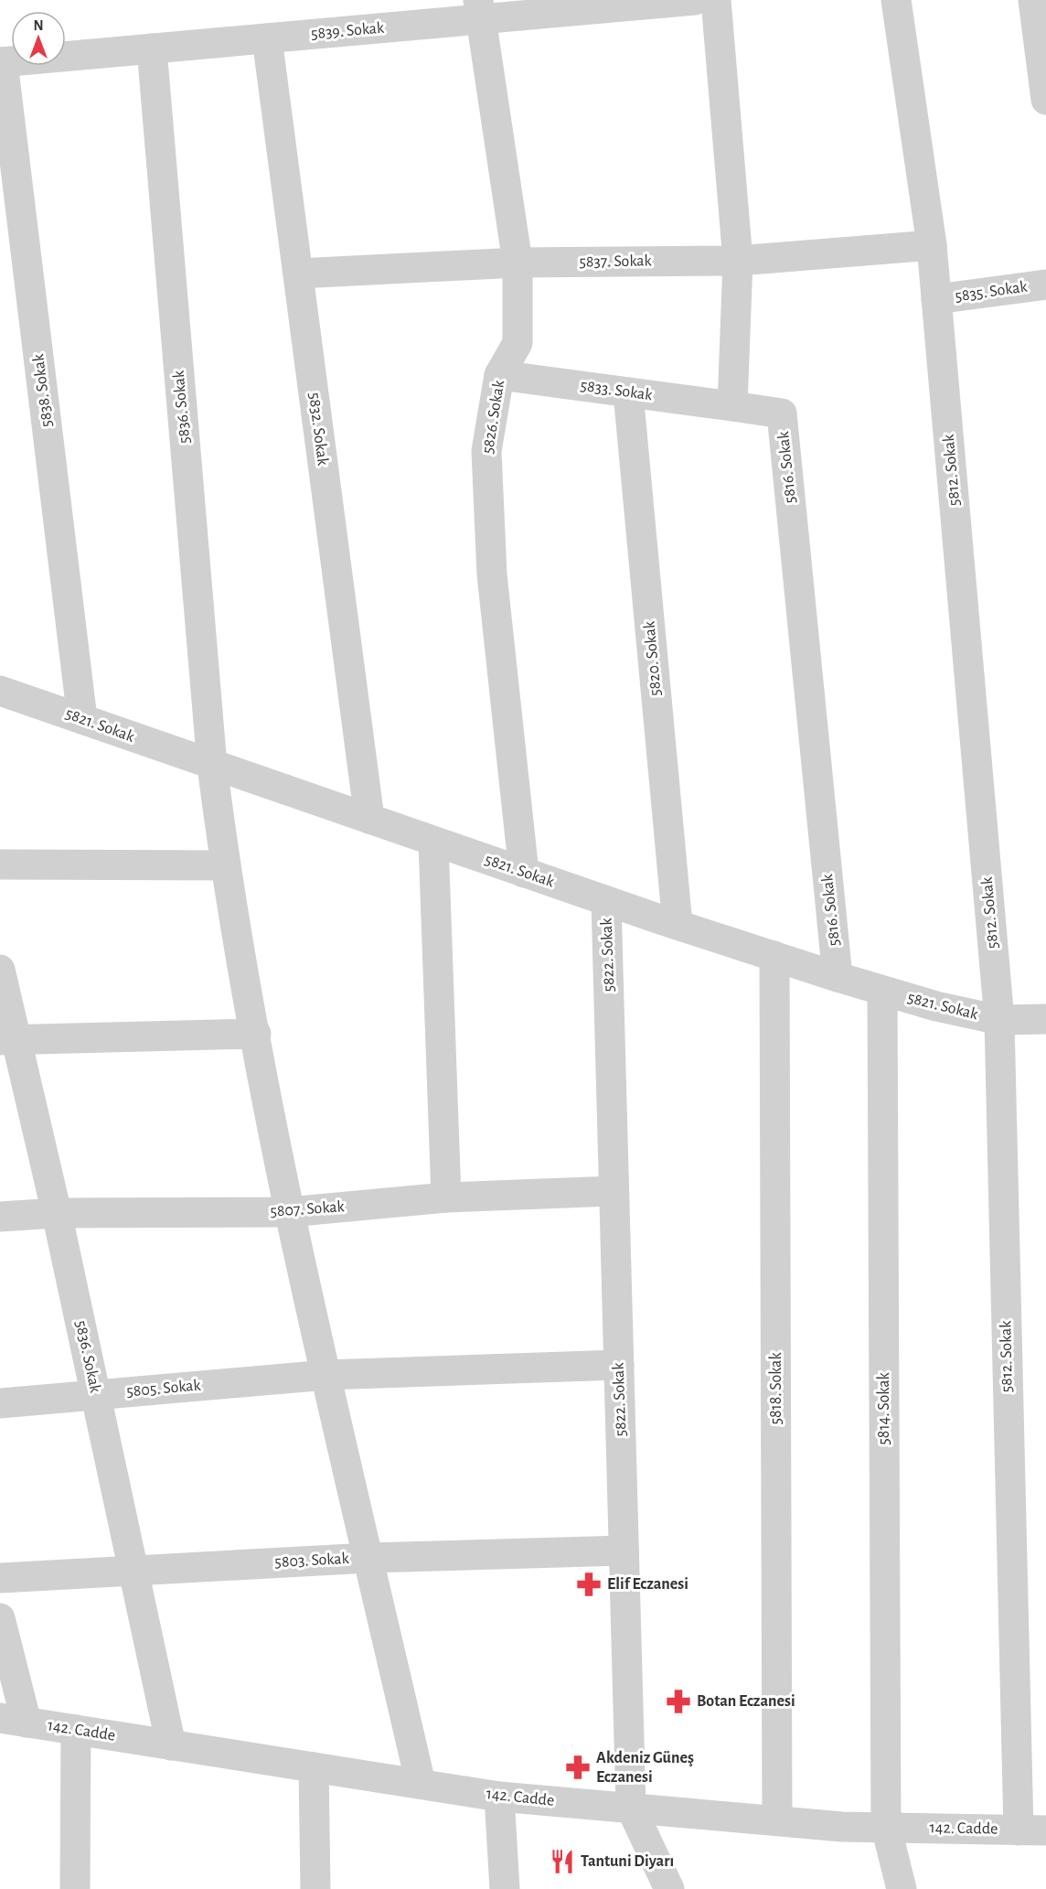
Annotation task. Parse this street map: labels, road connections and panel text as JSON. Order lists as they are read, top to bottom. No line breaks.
{"streets":{"street":["5839. Sokak","5837. Sokak","5835. Sokak","5838. Sokak","5833. Sokak","5836. Sokak","5826. Sokak","5832. Sokak","5816. Sokak","5812. Sokak","5820. Sokak","5821. Sokak","5822. Sokak","5807. Sokak","5805. Sokak","5818. Sokak","5814. Sokak","5803. Sokak","142. Cadde"]},"crossings":[["5839. Sokak","5838. Sokak"],["5839. Sokak","5836. Sokak"],["5839. Sokak","5826. Sokak"],["5839. Sokak","5832. Sokak"],["5837. Sokak","5826. Sokak"],["5837. Sokak","5832. Sokak"],["5837. Sokak","5812. Sokak"],["5835. Sokak","5812. Sokak"],["5838. Sokak","5821. Sokak"],["5833. Sokak","5826. Sokak"],["5833. Sokak","5816. Sokak"],["5833. Sokak","5820. Sokak"],["5836. Sokak","5821. Sokak"],["5836. Sokak","5807. Sokak"],["5836. Sokak","5805. Sokak"],["5836. Sokak","5803. Sokak"],["5836. Sokak","142. Cadde"],["5826. Sokak","5821. Sokak"],["5832. Sokak","5821. Sokak"],["5816. Sokak","5821. Sokak"],["5812. Sokak","5821. Sokak"],["5812. Sokak","142. Cadde"],["5820. Sokak","5821. Sokak"],["5821. Sokak","5822. Sokak"],["5821. Sokak","5818. Sokak"],["5821. Sokak","5814. Sokak"],["5822. Sokak","5807. Sokak"],["5822. Sokak","5805. Sokak"],["5822. Sokak","5803. Sokak"],["5822. Sokak","142. Cadde"],["5818. Sokak","142. Cadde"],["5814. Sokak","142. Cadde"]],"places":{"pharmacy":["Elif Eczanesi","Botan Eczanesi","Akdeniz Güneş Eczanesi"],"restaurant":["Tantuni Diyarı"]},"north":"top"}
